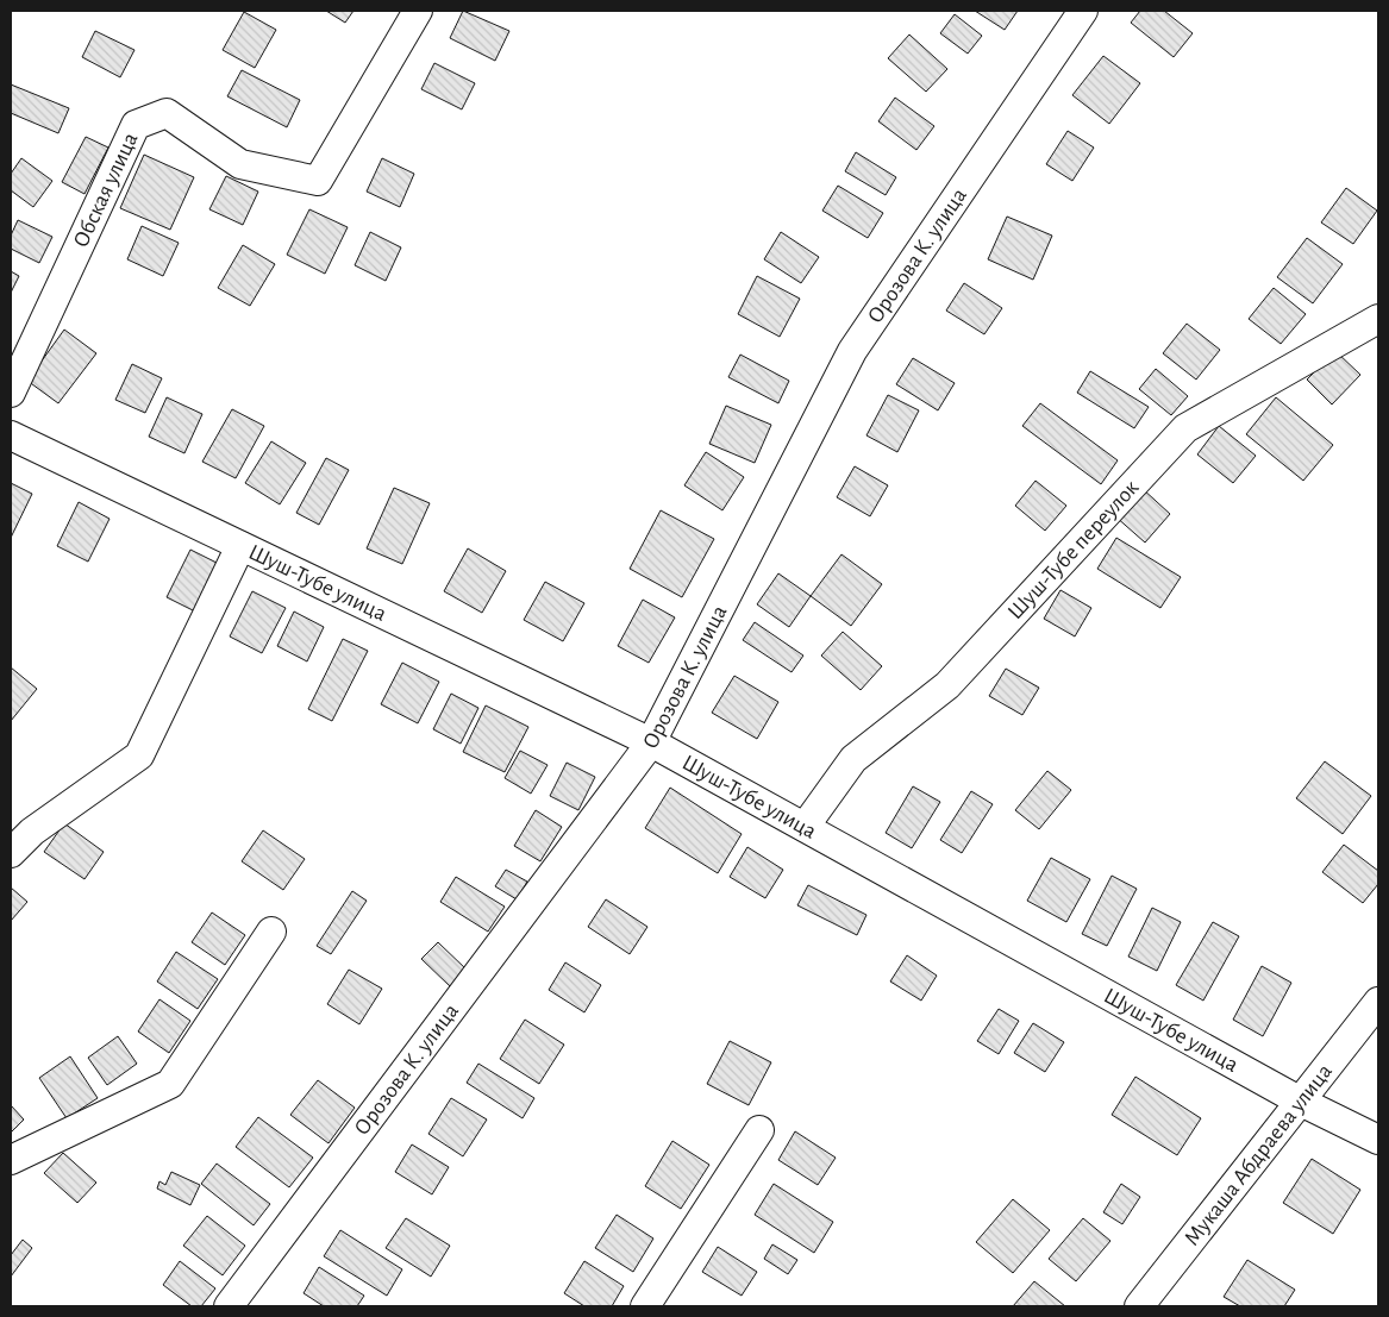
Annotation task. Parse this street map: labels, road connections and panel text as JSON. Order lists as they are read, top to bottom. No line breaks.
{"streets":{"street":["Обская улица","Орозова К. улица","Шуш-Тубе переулок","Шуш-Тубе улица","Мукаша Абдраева улица"]},"crossings":[["Орозова К. улица","Шуш-Тубе улица"],["Шуш-Тубе переулок","Шуш-Тубе улица"],["Шуш-Тубе улица","Мукаша Абдраева улица"]]}
